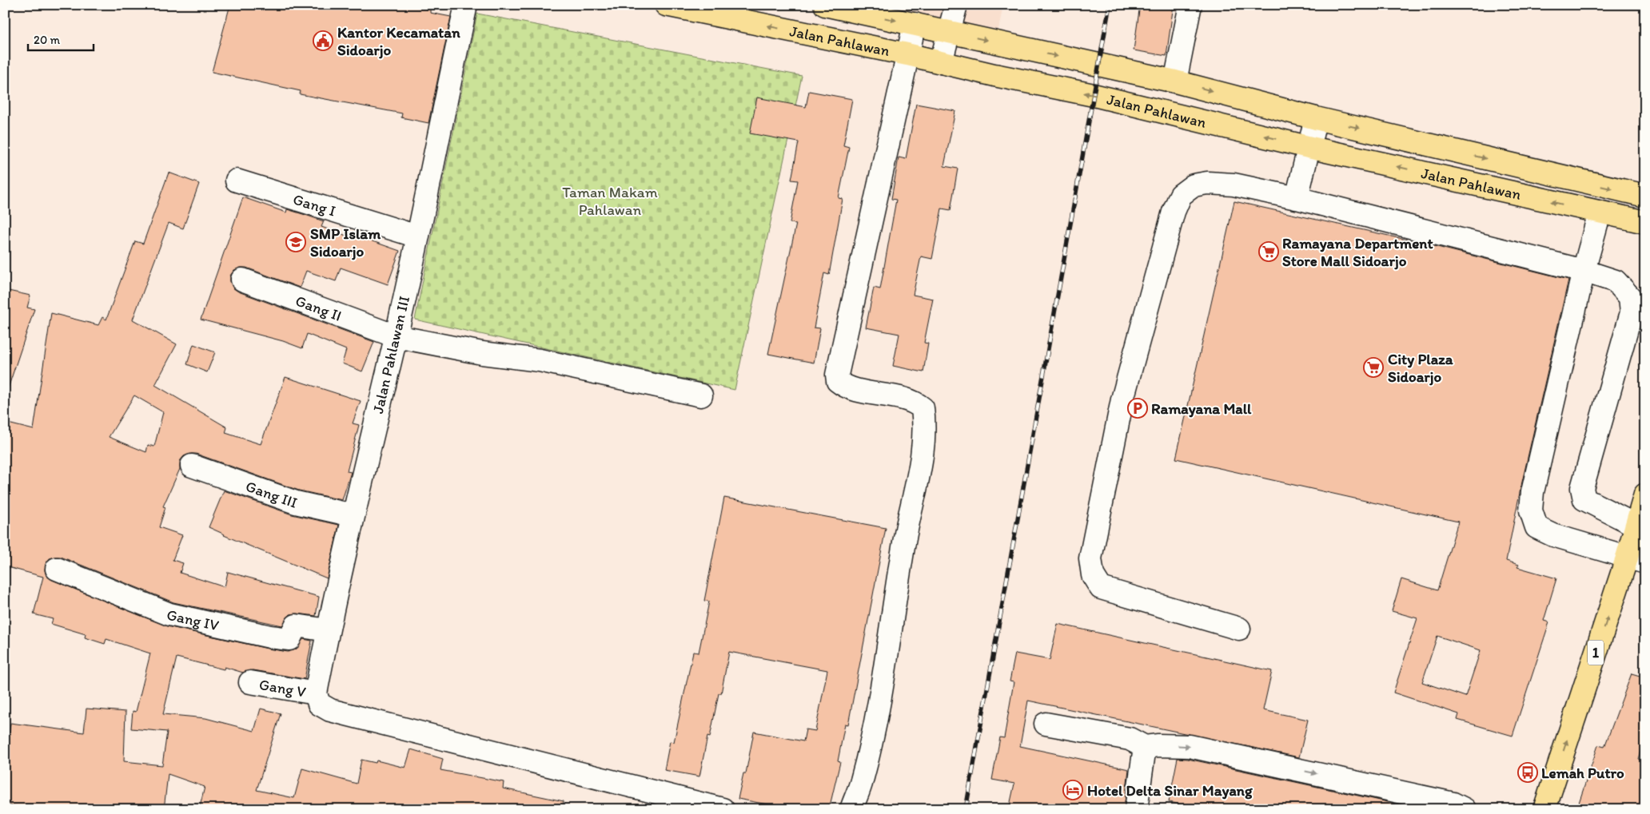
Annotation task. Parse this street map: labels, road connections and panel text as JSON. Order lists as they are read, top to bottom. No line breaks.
{"streets":{"main road":["Jalan Pahlawan","1"],"street":["Gang I","Gang II","Jalan Pahlawan III","Gang III","Gang IV","Gang V"]},"crossings":[["Gang I","Jalan Pahlawan III"],["Gang II","Jalan Pahlawan III"],["Jalan Pahlawan III","Gang III"],["Jalan Pahlawan III","Gang IV"],["Jalan Pahlawan III","Gang V"]],"parks":["Taman Makam Pahlawan"],"places":{"public building":["Kantor Kecamatan Sidoarjo"],"school or university":["SMP Islam Sidoarjo"],"supermarket":["Ramayana Department Store Mall Sidoarjo","City Plaza Sidoarjo"],"parking":["Ramayana Mall"],"bus stop":["Lemah Putro"],"hotel":["Hotel Delta Sinar Mayang"]},"scale_bar":"20 m"}
